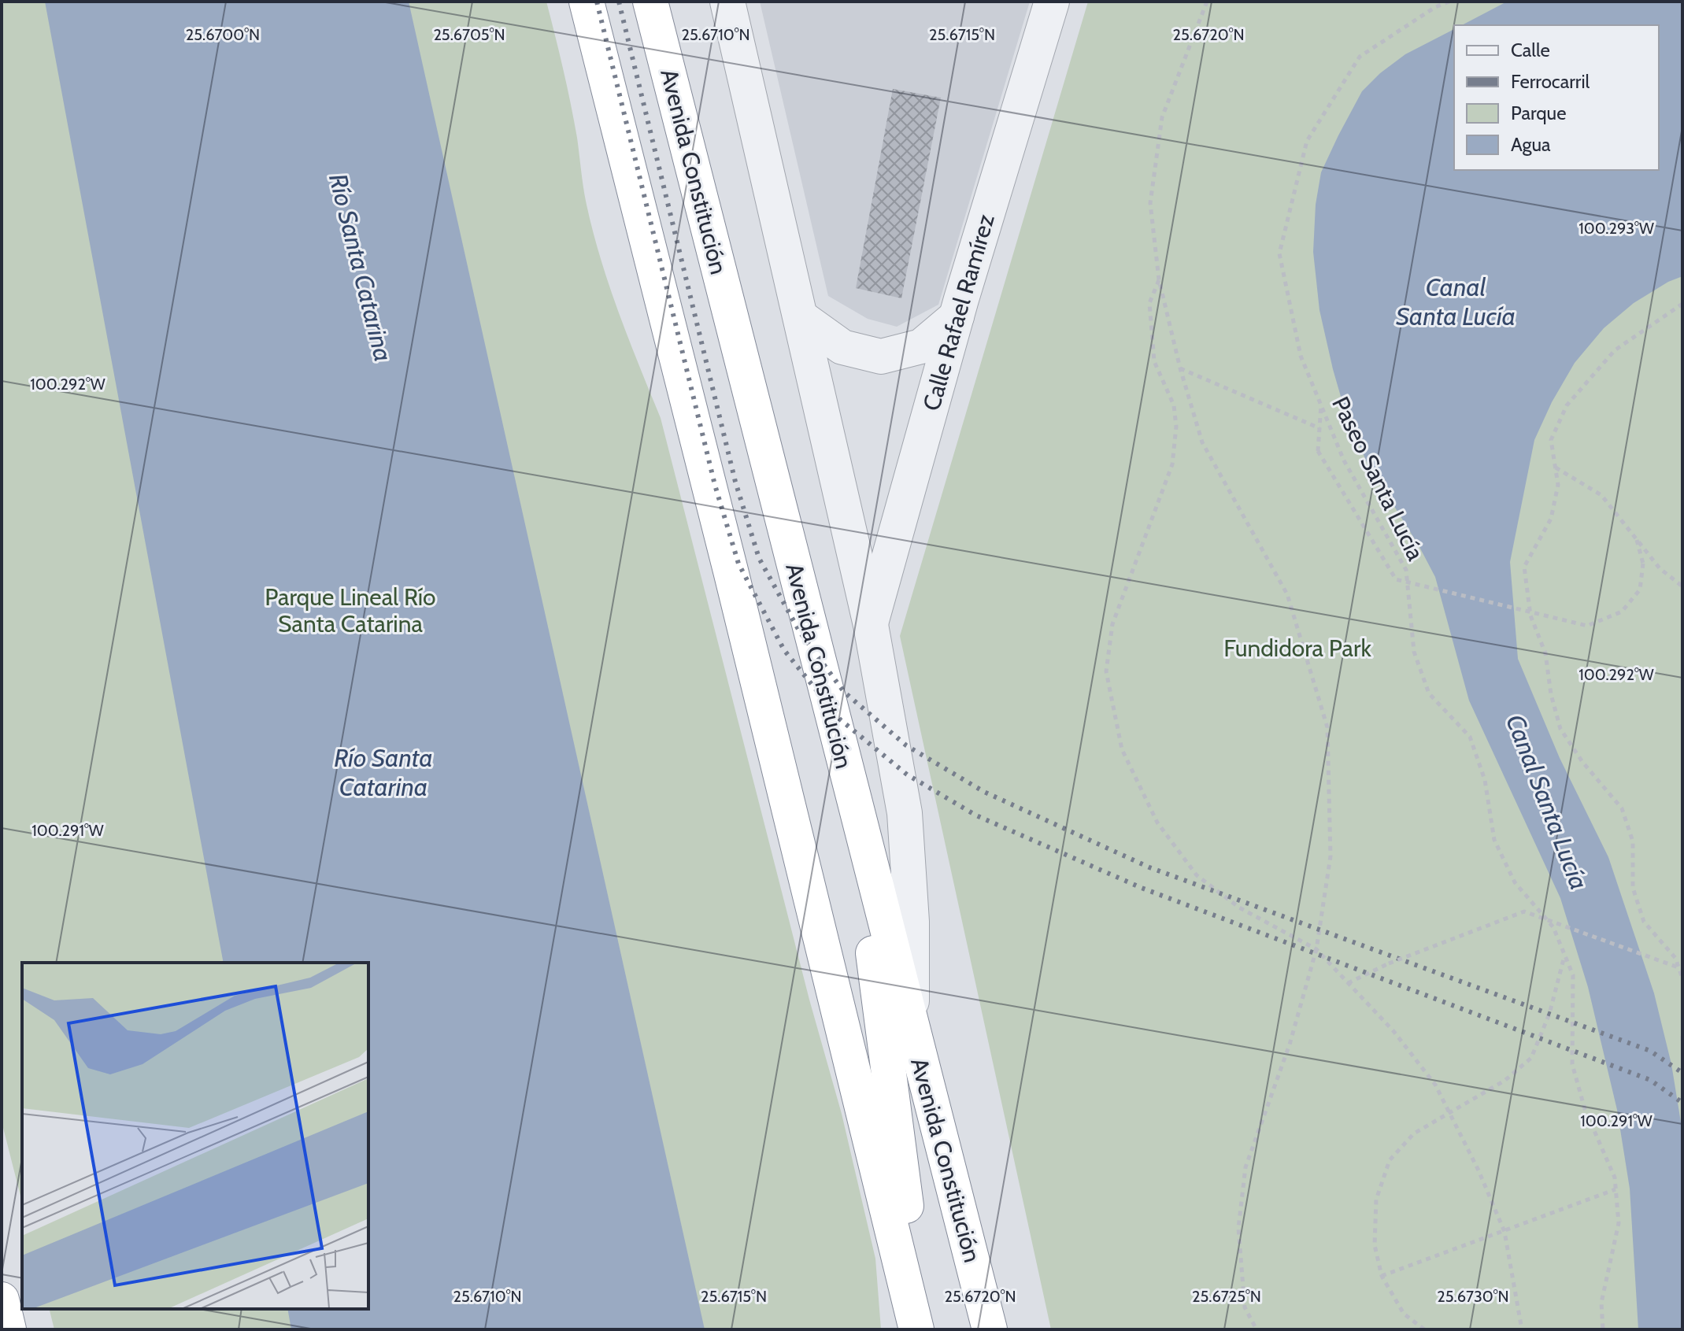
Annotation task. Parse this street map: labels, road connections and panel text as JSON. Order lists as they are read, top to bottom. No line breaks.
{"streets":{"highway":["Avenida Constitución"],"street":["Calle Rafael Ramírez"],"path":["Paseo Santa Lucía"]},"water":["Río Santa Catarina","Canal Santa Lucía"],"parks":["Parque Lineal Río Santa Catarina","Fundidora Park"],"legend":["Calle","Ferrocarril","Parque","Agua"],"coordinates":["25.6700°N","25.6710°N","25.6715°N","25.6720°N","25.6705°N","100.293°W","100.292°W","100.291°W","25.6725°N","25.6730°N"]}
